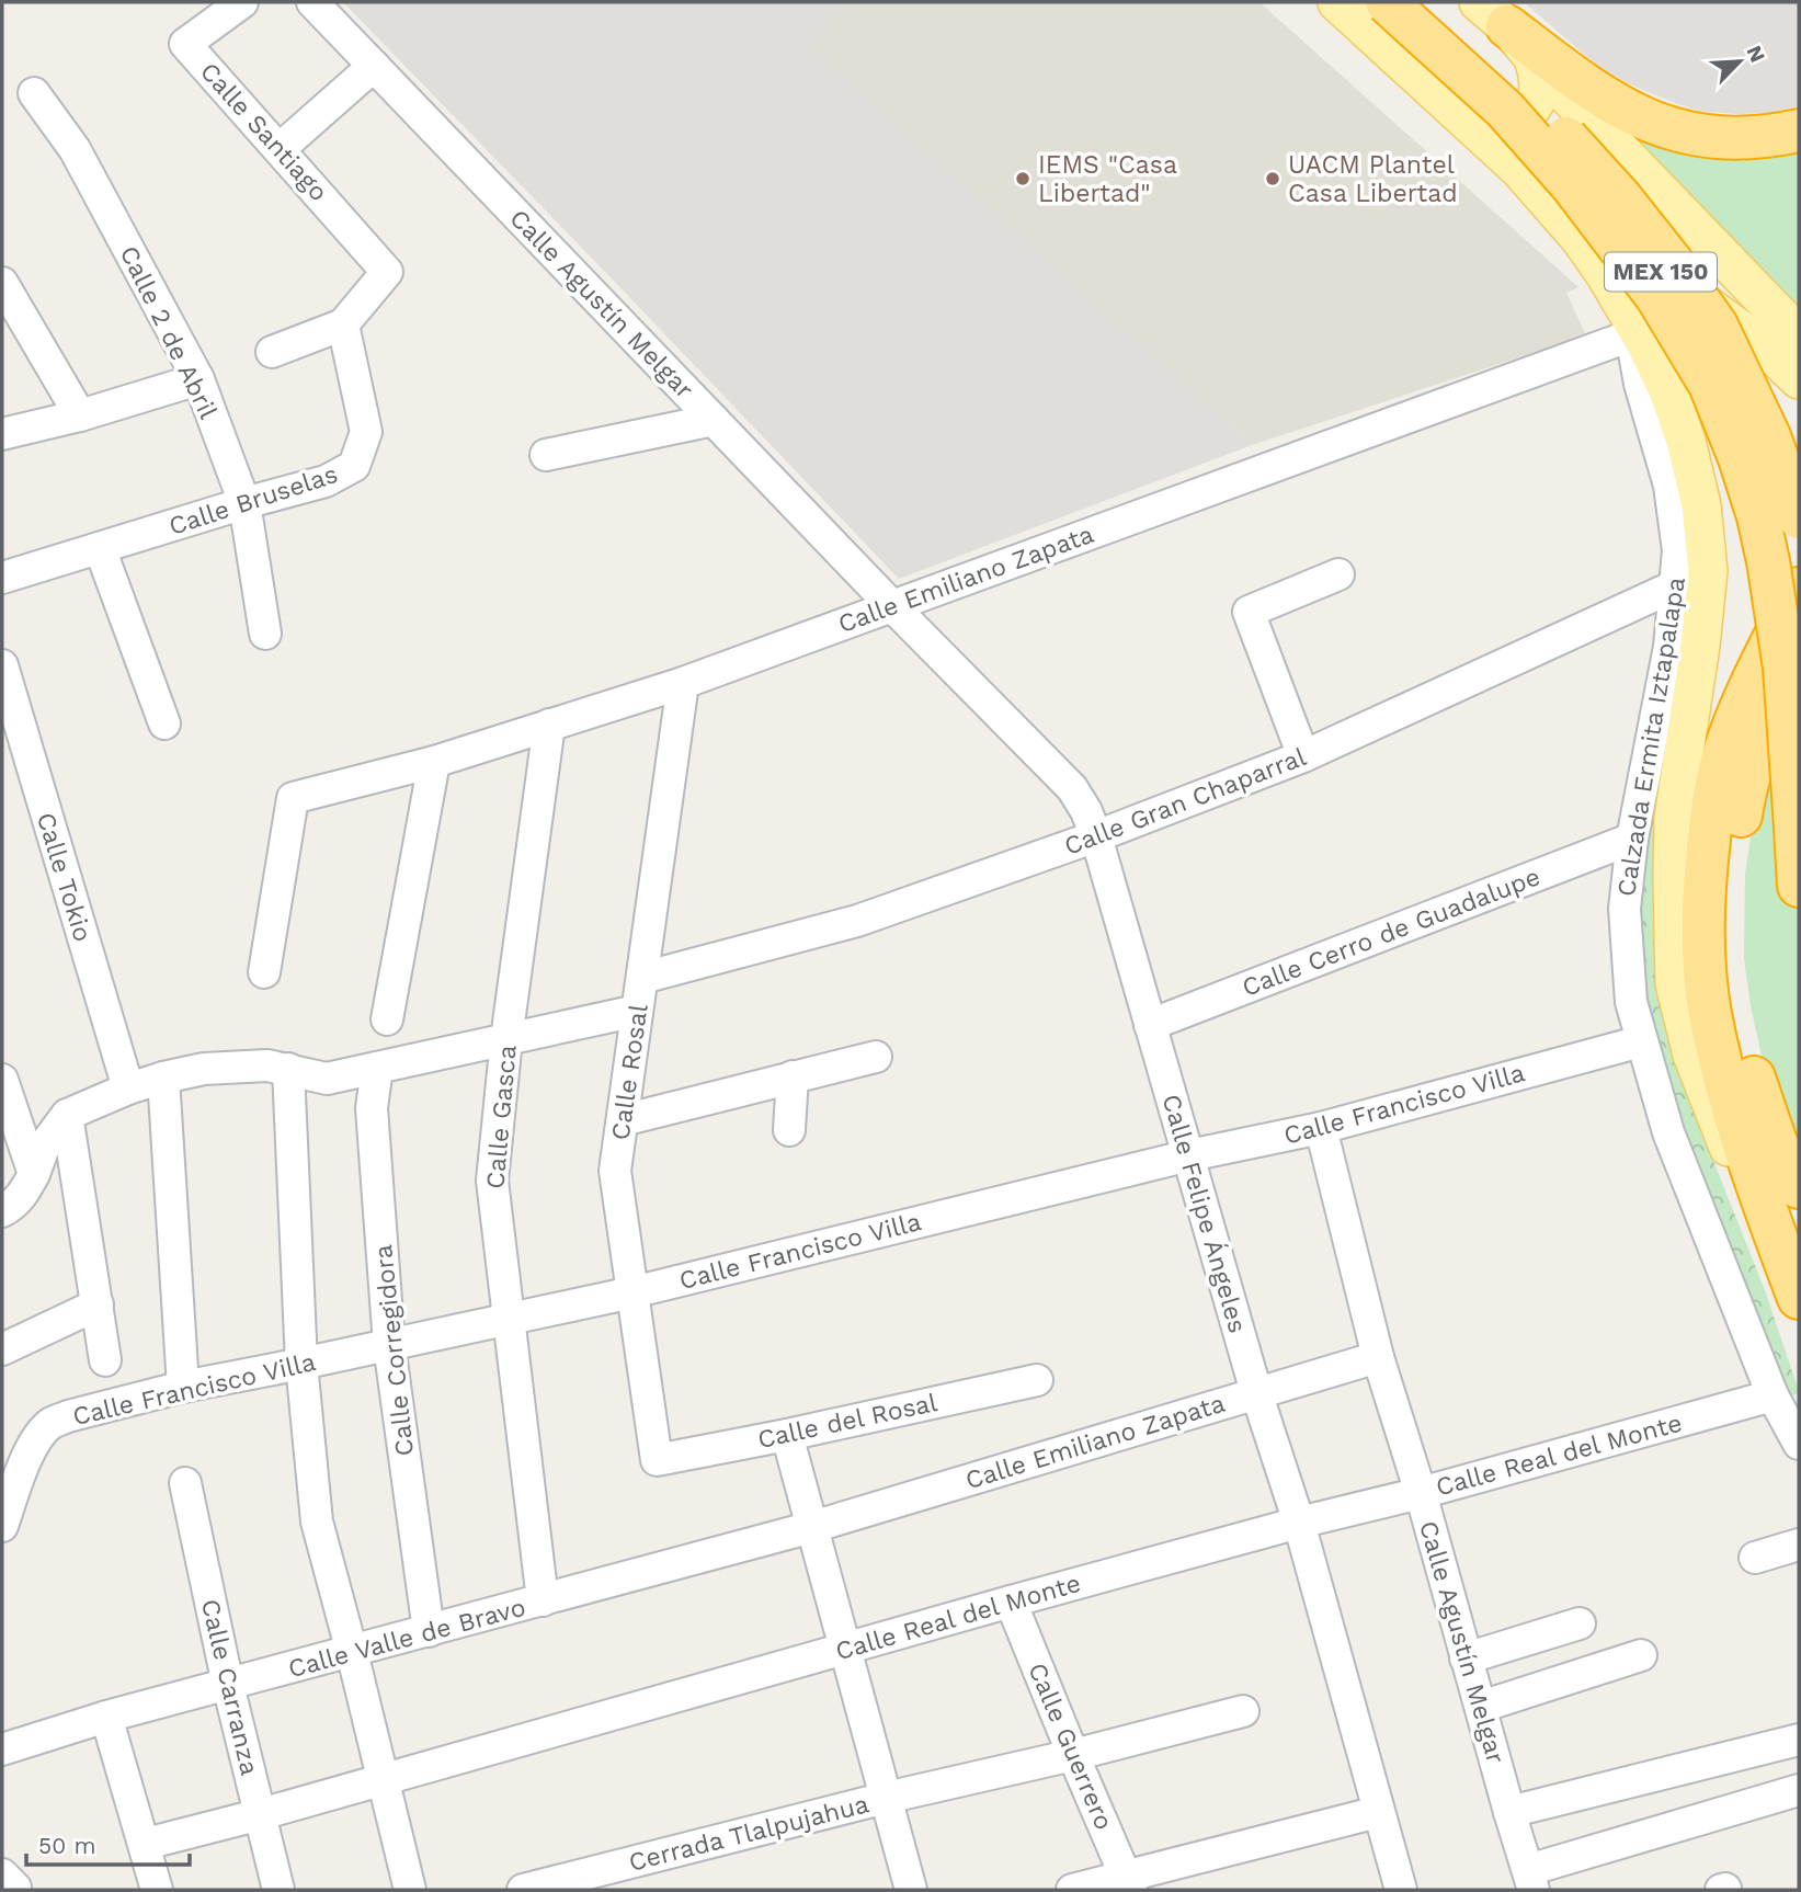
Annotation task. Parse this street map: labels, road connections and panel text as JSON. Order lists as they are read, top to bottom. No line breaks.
{"streets":{"highway":["Calzada Ermita Iztapalapa"],"main road":["MEX 150"],"street":["Calle Santiago","Calle Agustín Melgar","Calle 2 de Abril","Calle Bruselas","Calle Emiliano Zapata","Calle Gran Chaparral","Calle Tokio","Calle Cerro de Guadalupe","Calle Rosal","Calle Francisco Villa","Calle Gasca","Calle Felipe Ángeles","Calle Corregidora","Calle del Rosal","Calle Real del Monte","Calle Valle de Bravo","Calle Carranza","Calle Guerrero","Cerrada Tlalpujahua"]},"crossings":[["Calle Santiago","Calle Bruselas"],["MEX 150","Calzada Ermita Iztapalapa"],["Calle Agustín Melgar","Calle Emiliano Zapata"],["Calle Agustín Melgar","Calle Francisco Villa"],["Calle Agustín Melgar","Calle Felipe Ángeles"],["Calle Agustín Melgar","Calle Real del Monte"],["Calle 2 de Abril","Calle Bruselas"],["Calle Emiliano Zapata","Calzada Ermita Iztapalapa"],["Calle Emiliano Zapata","Calle Rosal"],["Calle Emiliano Zapata","Calle Gasca"],["Calle Emiliano Zapata","Calle Felipe Ángeles"],["Calle Emiliano Zapata","Calle Valle de Bravo"],["Calzada Ermita Iztapalapa","Calle Gran Chaparral"],["Calzada Ermita Iztapalapa","Calle Cerro de Guadalupe"],["Calzada Ermita Iztapalapa","Calle Francisco Villa"],["Calzada Ermita Iztapalapa","Calle Real del Monte"],["Calle Gran Chaparral","Calle Rosal"],["Calle Gran Chaparral","Calle Felipe Ángeles"],["Calle Cerro de Guadalupe","Calle Felipe Ángeles"],["Calle Rosal","Calle Francisco Villa"],["Calle Rosal","Calle del Rosal"],["Calle Francisco Villa","Calle Gasca"],["Calle Francisco Villa","Calle Felipe Ángeles"],["Calle Francisco Villa","Calle Corregidora"],["Calle Gasca","Calle Valle de Bravo"],["Calle Felipe Ángeles","Calle Real del Monte"],["Calle Corregidora","Calle Valle de Bravo"],["Calle Real del Monte","Calle Carranza"],["Calle Real del Monte","Calle Guerrero"],["Calle Valle de Bravo","Calle Carranza"],["Calle Guerrero","Cerrada Tlalpujahua"]],"places":["IEMS \"Casa Libertad\"","UACM Plantel Casa Libertad"],"scale_bar":"50 m","north":"top right"}
